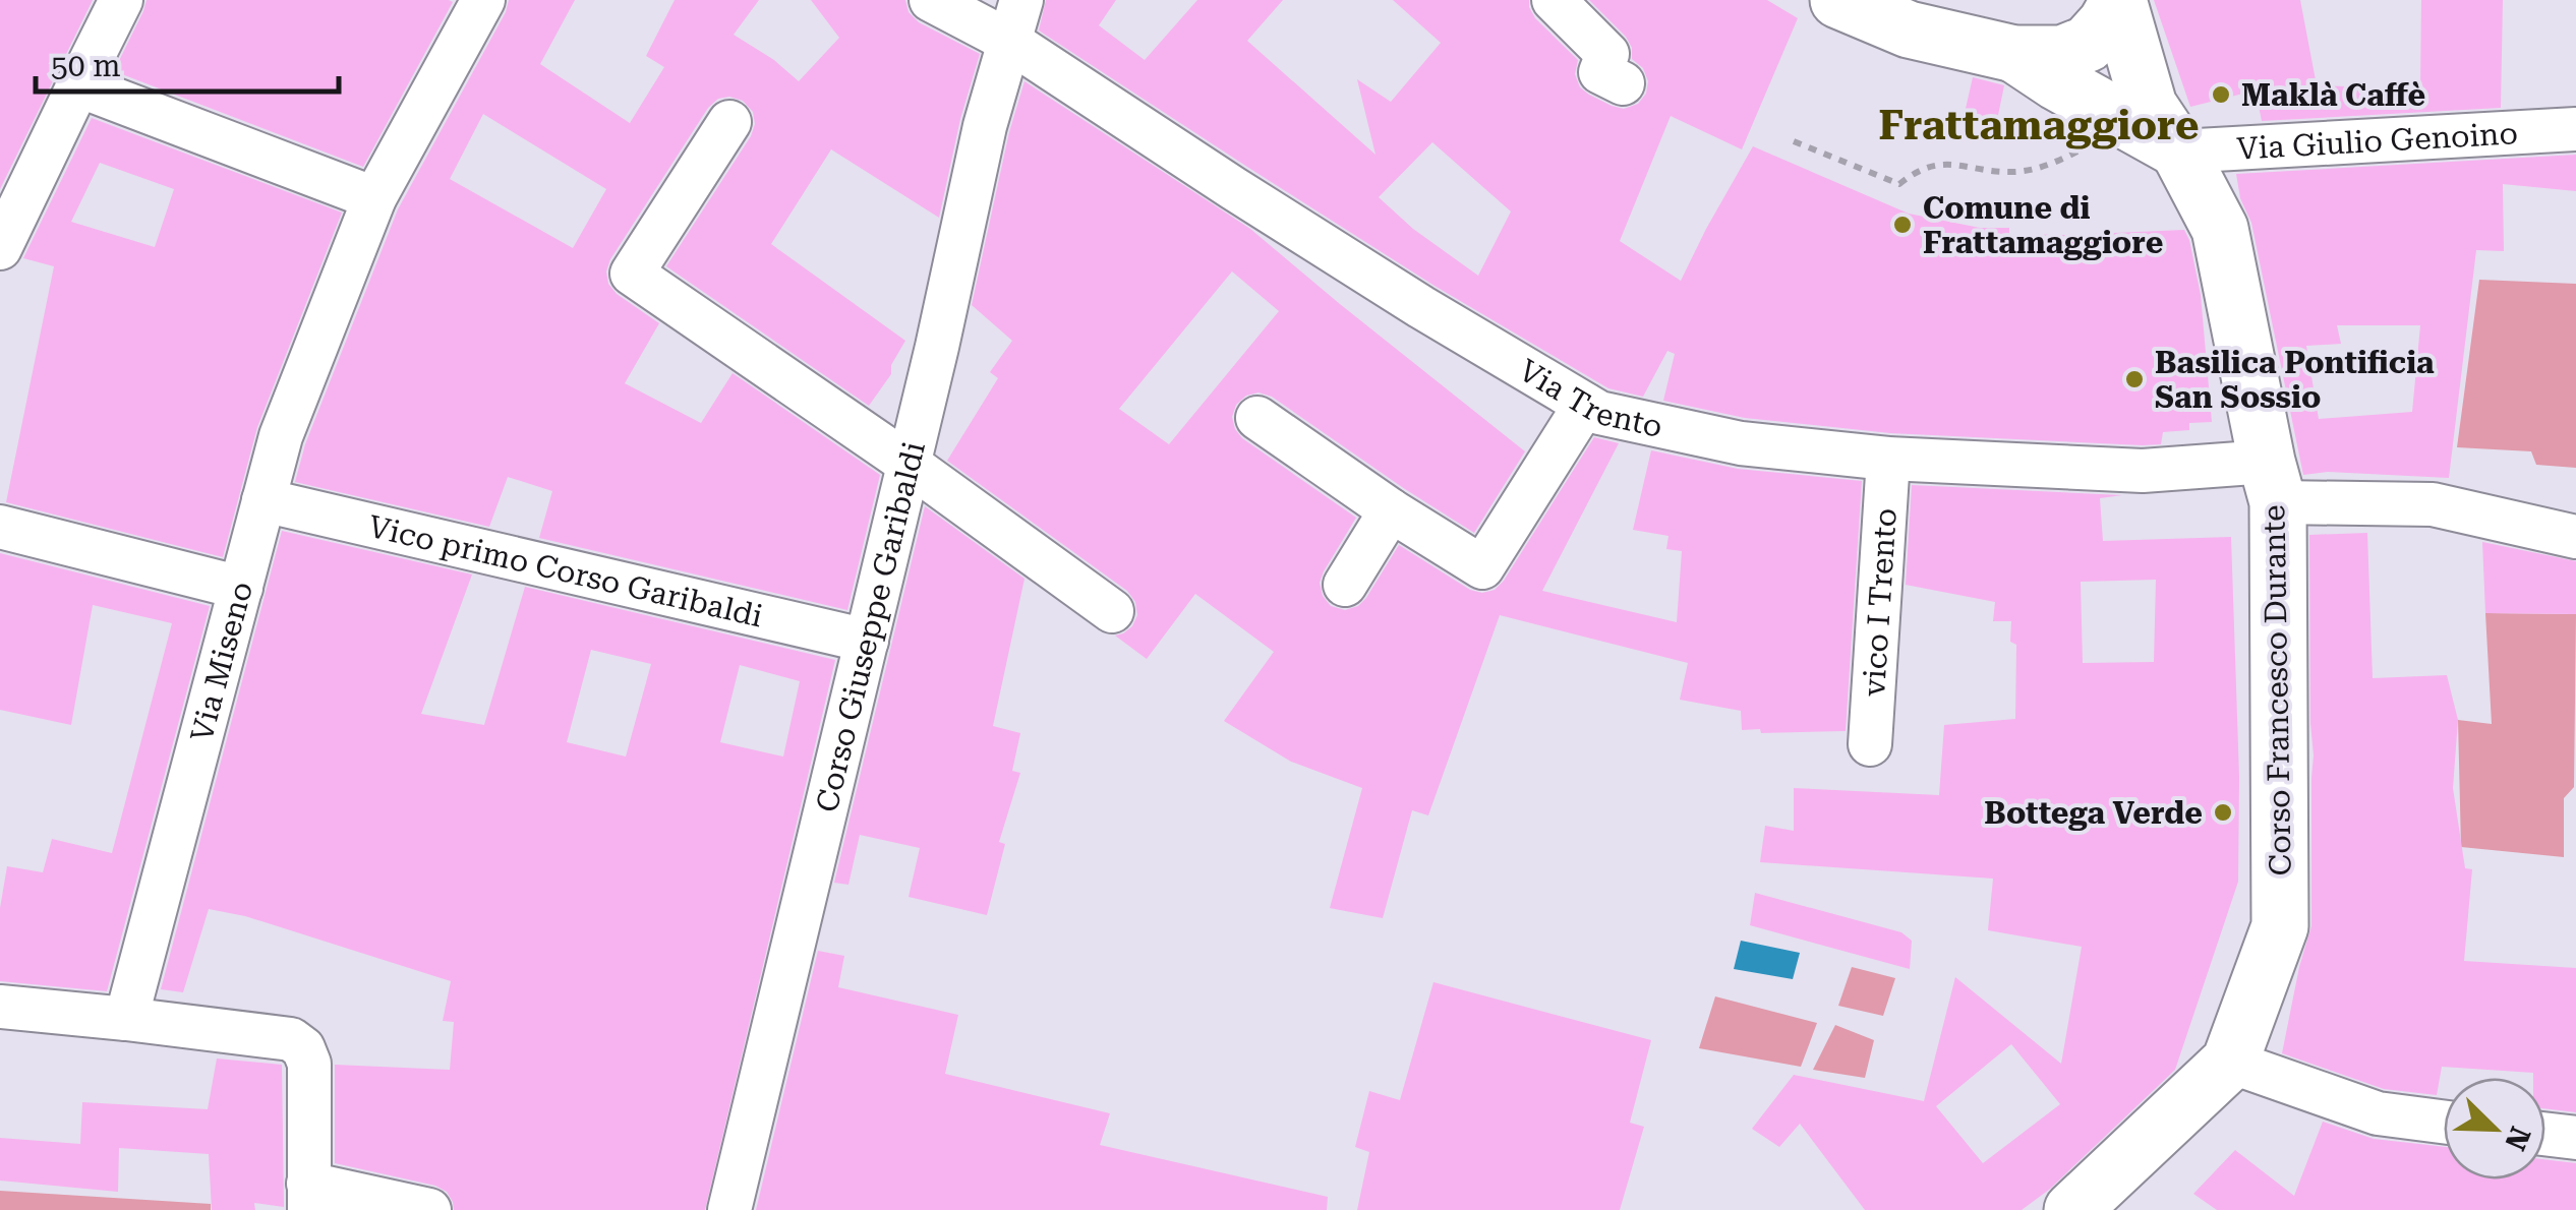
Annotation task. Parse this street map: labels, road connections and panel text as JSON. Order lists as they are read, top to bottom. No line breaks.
{"streets":{"street":["Via Giulio Genoino","Via Trento","Vico primo Corso Garibaldi","vico I Trento","Corso Giuseppe Garibaldi","Via Miseno","Corso Francesco Durante"]},"crossings":[["Via Giulio Genoino","Corso Francesco Durante"],["Via Trento","vico I Trento"],["Via Trento","Corso Giuseppe Garibaldi"],["Via Trento","Corso Francesco Durante"],["Vico primo Corso Garibaldi","Corso Giuseppe Garibaldi"],["Vico primo Corso Garibaldi","Via Miseno"]],"districts":["Frattamaggiore"],"places":["Maklà Caffè","Comune di Frattamaggiore","Basilica Pontificia San Sossio","Bottega Verde"],"scale_bar":"50 m","north":"bottom right"}
